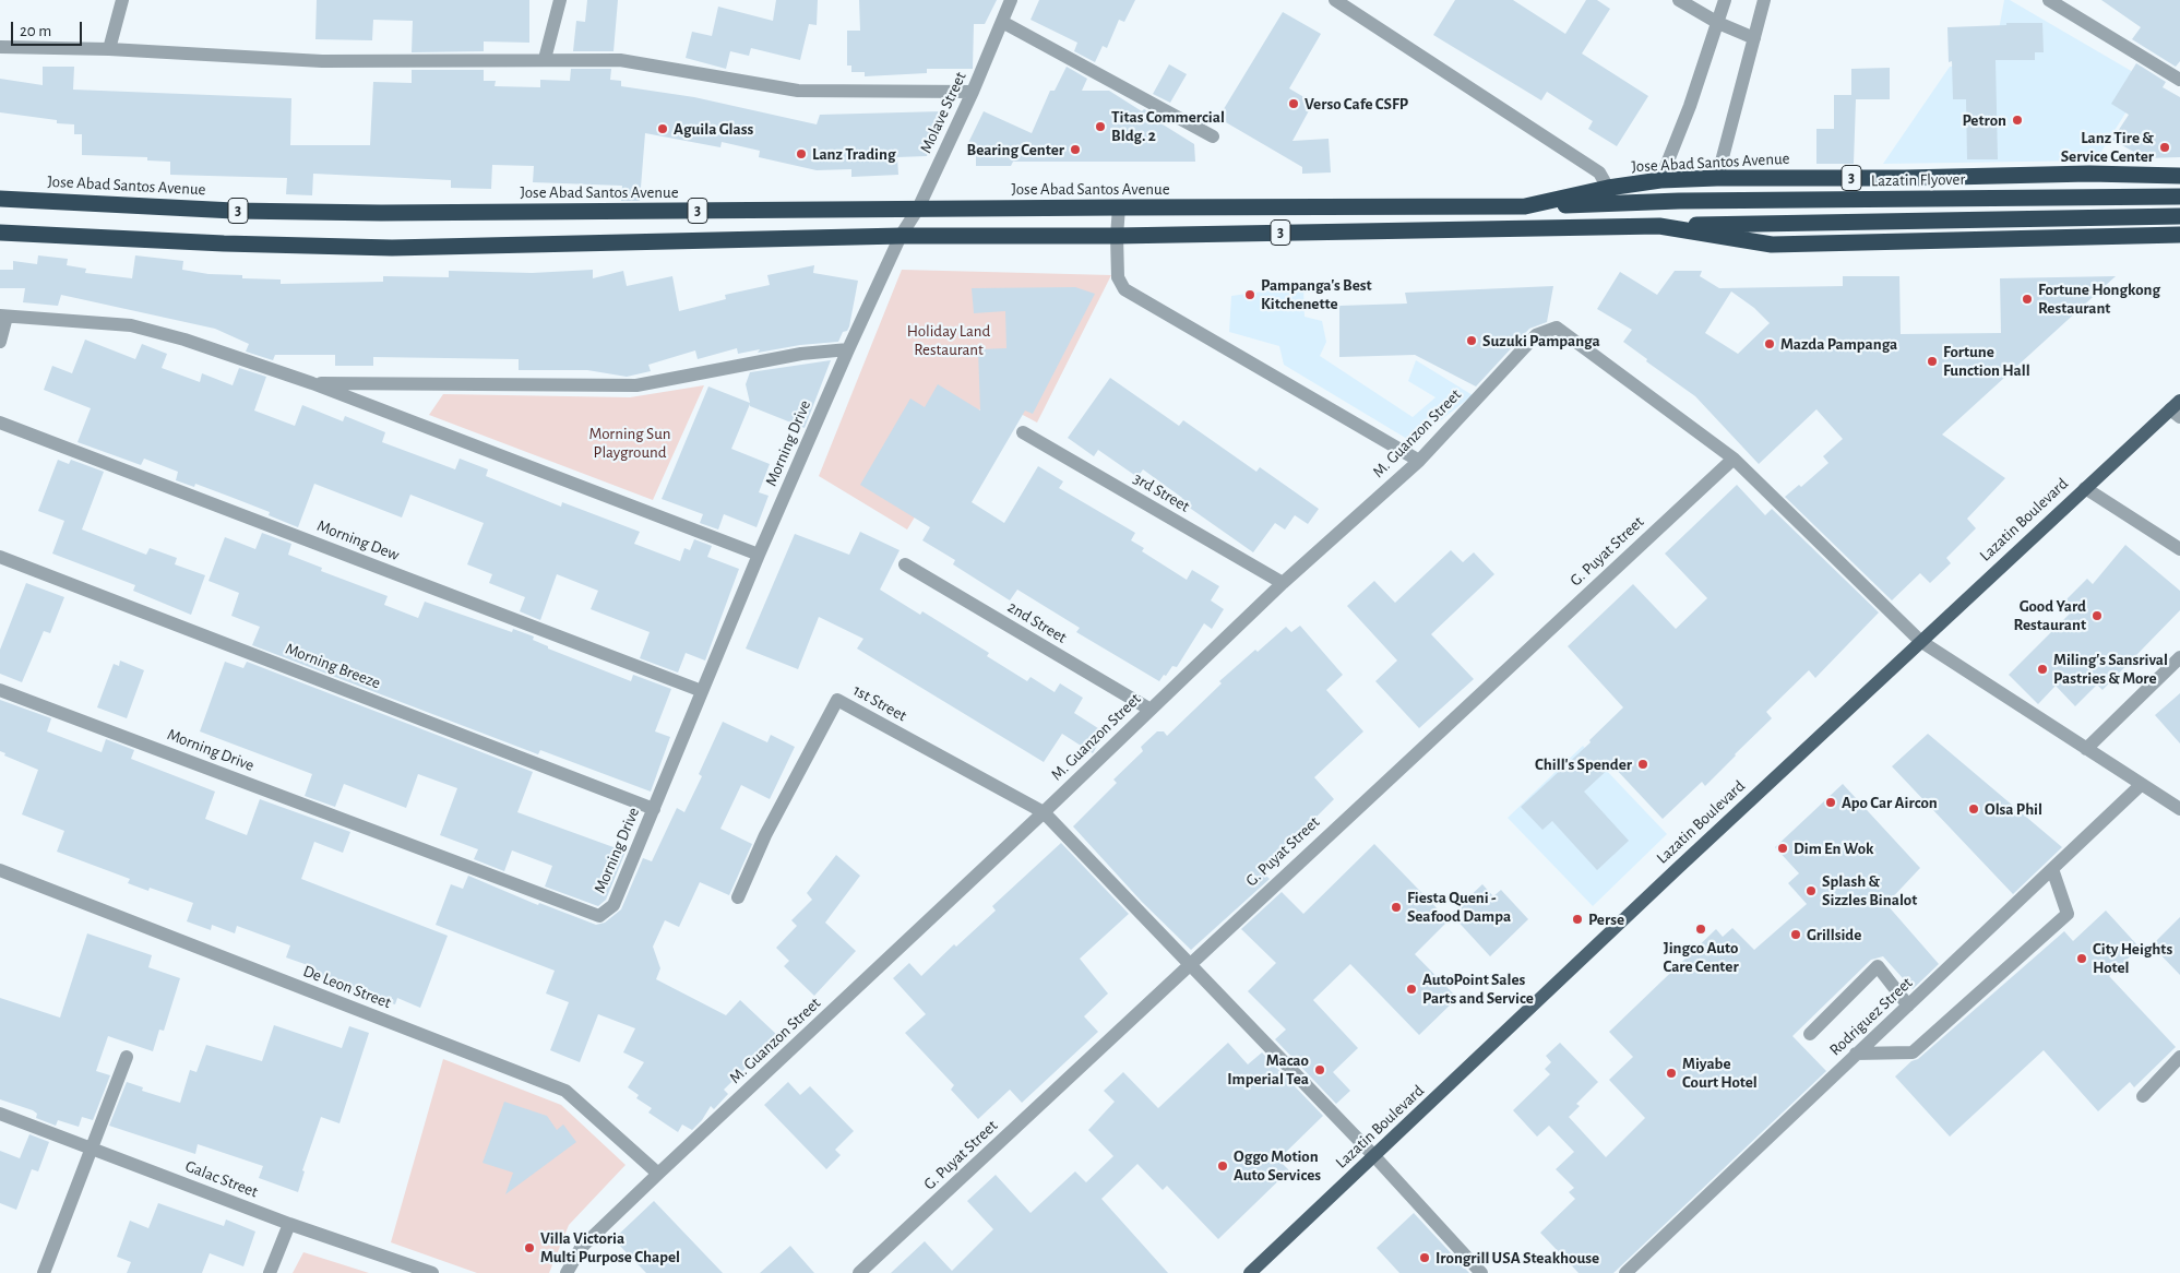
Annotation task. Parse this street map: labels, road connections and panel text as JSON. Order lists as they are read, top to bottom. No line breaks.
{"streets":{"highway":["Jose Abad Santos Avenue","3","Lazatin Flyover"],"main road":["Lazatin Boulevard"],"street":["Molave Street","M. Guanzon Street","Morning Drive","3rd Street","Morning Dew","G. Puyat Street","2nd Street","Morning Breeze","1st Street","De Leon Street","Rodriguez Street","Galac Street"]},"crossings":[["Molave Street","Jose Abad Santos Avenue"],["Molave Street","3"],["Molave Street","Morning Drive"],["Jose Abad Santos Avenue","Lazatin Flyover"],["3","Morning Drive"],["M. Guanzon Street","3rd Street"],["M. Guanzon Street","G. Puyat Street"],["M. Guanzon Street","2nd Street"],["M. Guanzon Street","1st Street"],["M. Guanzon Street","De Leon Street"],["Morning Drive","Morning Dew"],["Morning Drive","Morning Breeze"]],"parks":["Holiday Land Restaurant","Morning Sun Playground"],"places":["Verso Cafe CSFP","Petron","Titas Commercial Bldg. 2","Aguila Glass","Lanz Tire & Service Center","Bearing Center","Lanz Trading","Pampanga's Best Kitchenette","Fortune Hongkong Restaurant","Suzuki Pampanga","Mazda Pampanga","Fortune Function Hall","Good Yard Restaurant","Miling's Sansrival Pastries & More","Chill's Spender","Apo Car Aircon","Olsa Phil","Dim En Wok","Splash & Sizzles Binalot","Fiesta Queni - Seafood Dampa","Perse","Jingco Auto Care Center","Grillside","City Heights Hotel","AutoPoint Sales Parts and Service","Macao Imperial Tea","Miyabe Court Hotel","Oggo Motion Auto Services","Villa Victoria Multi Purpose Chapel","Irongrill USA Steakhouse"],"scale_bar":"20 m"}
